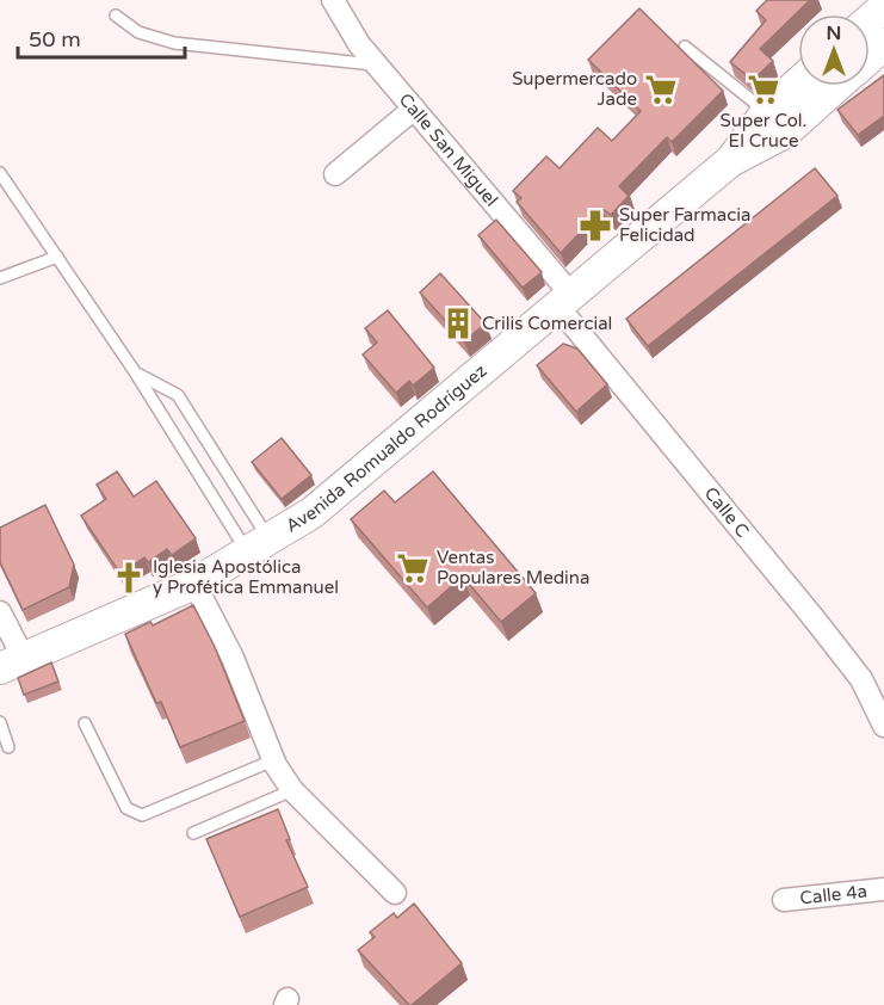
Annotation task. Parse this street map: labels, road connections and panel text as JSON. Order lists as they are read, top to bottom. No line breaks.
{"streets":{"main road":["Avenida Romualdo Rodríguez"],"street":["Calle San Miguel","Calle C","Calle 4a"]},"crossings":[["Calle San Miguel","Avenida Romualdo Rodríguez"],["Calle San Miguel","Calle C"],["Avenida Romualdo Rodríguez","Calle C"]],"places":{"supermarket":["Supermercado Jade","Super Col. El Cruce","Ventas Populares Medina"],"pharmacy":["Super Farmacia Felicidad"],"building":["Crilis Comercial"],"church":["Iglesia Apostólica y Profética Emmanuel"]},"scale_bar":"50 m","north":"top"}
